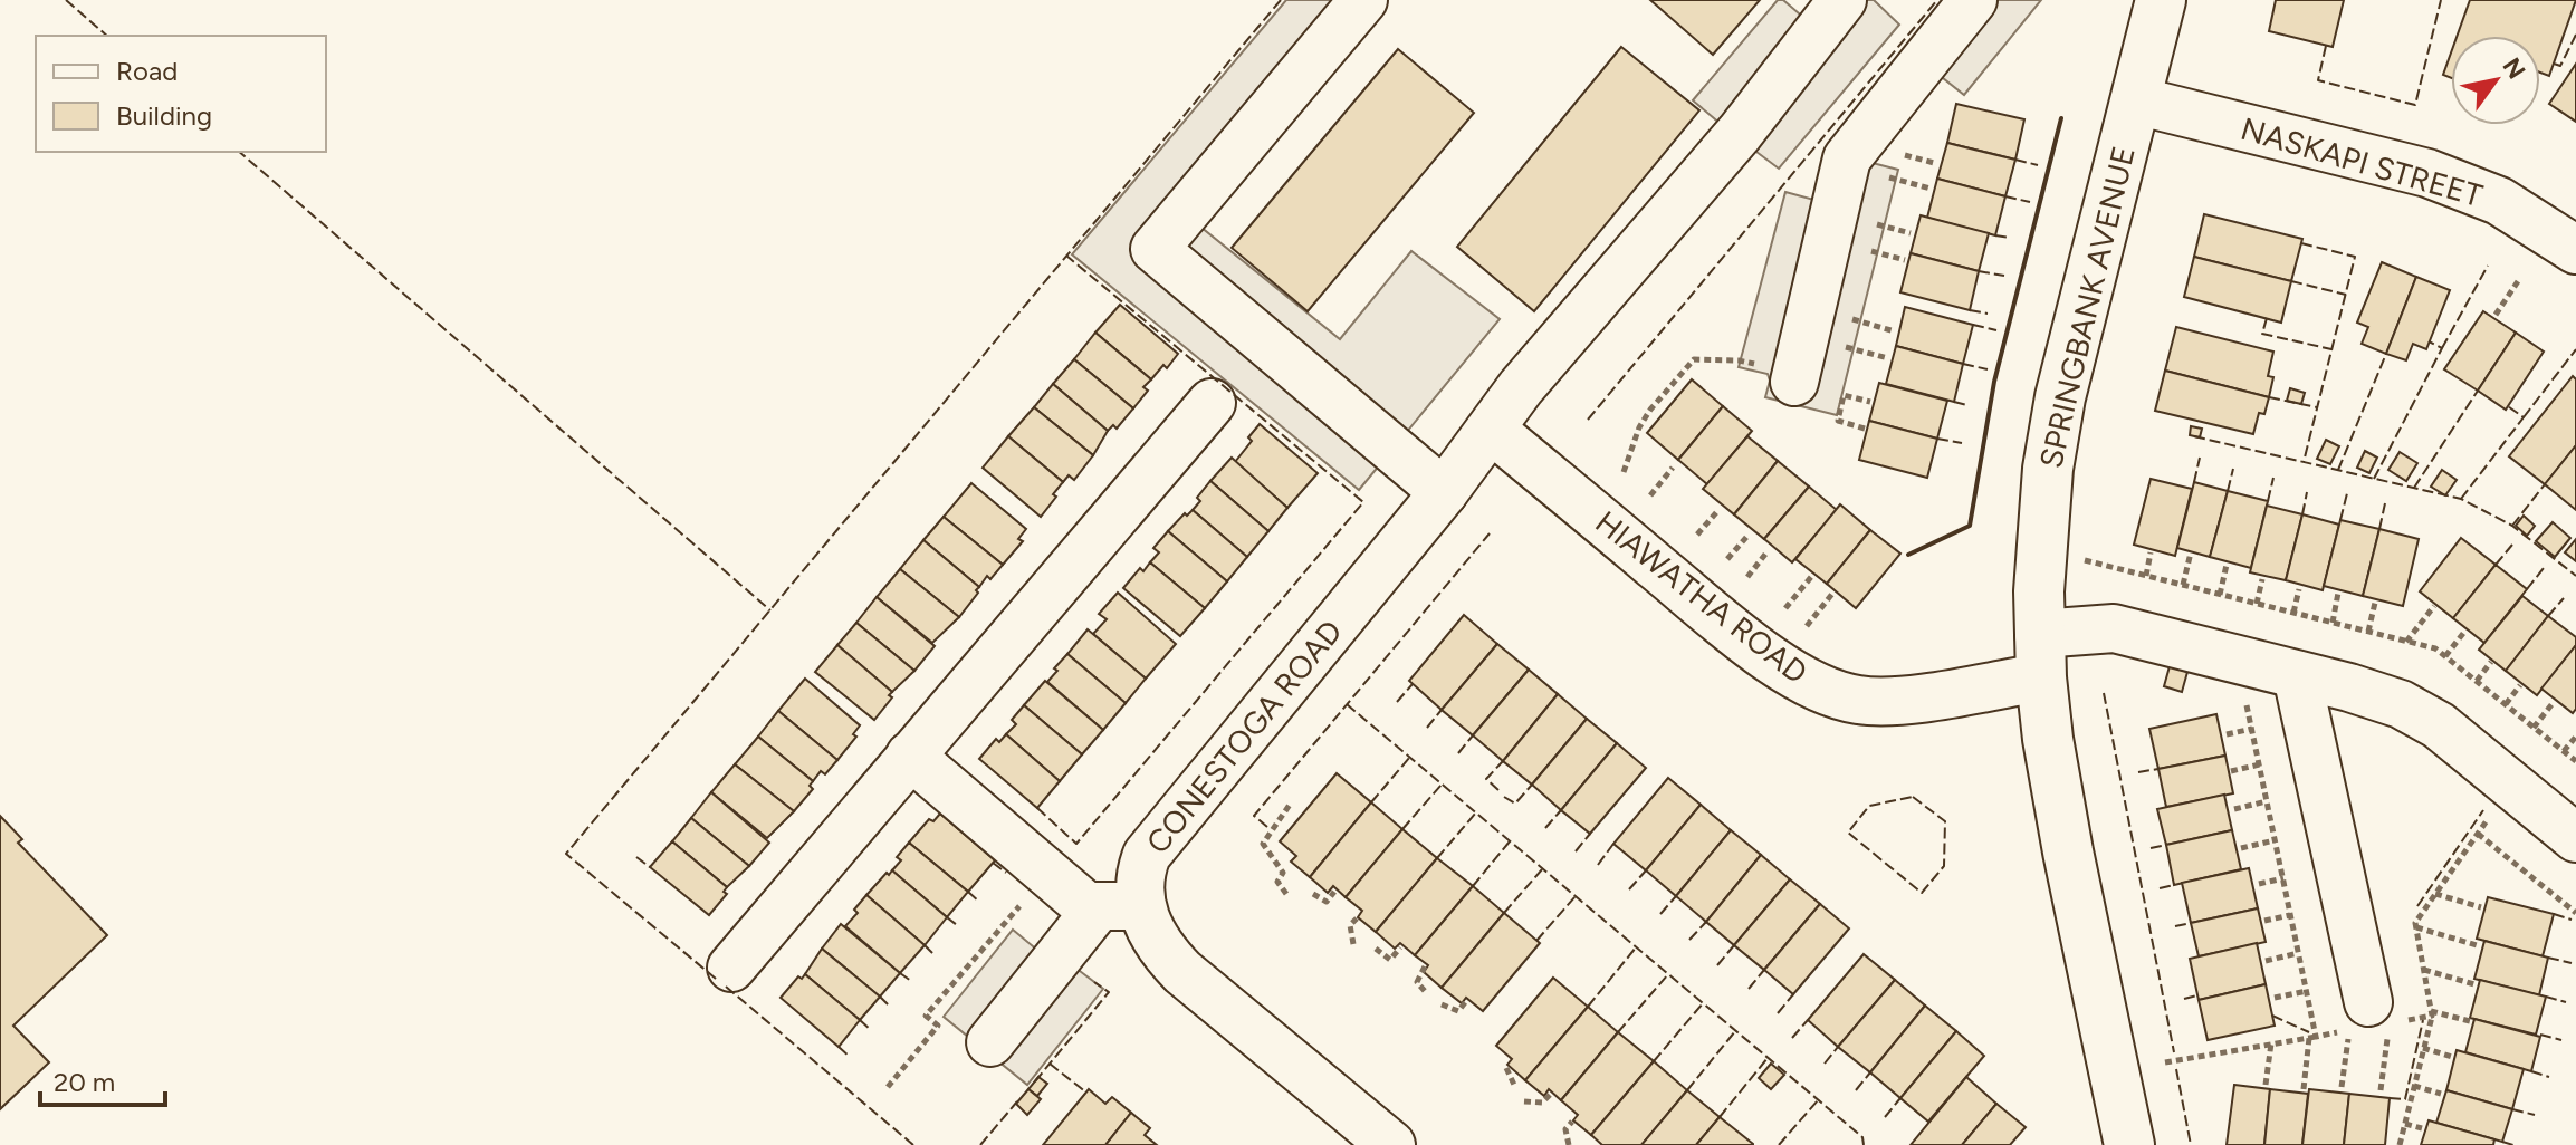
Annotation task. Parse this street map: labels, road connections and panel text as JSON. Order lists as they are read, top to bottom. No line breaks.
{"streets":{"main road":["SPRINGBANK AVENUE"],"street":["NASKAPI STREET","HIAWATHA ROAD","CONESTOGA ROAD"]},"crossings":[["NASKAPI STREET","SPRINGBANK AVENUE"],["SPRINGBANK AVENUE","HIAWATHA ROAD"],["HIAWATHA ROAD","CONESTOGA ROAD"]],"legend":["Road","Building"],"scale_bar":"20 m","north":"top right"}
